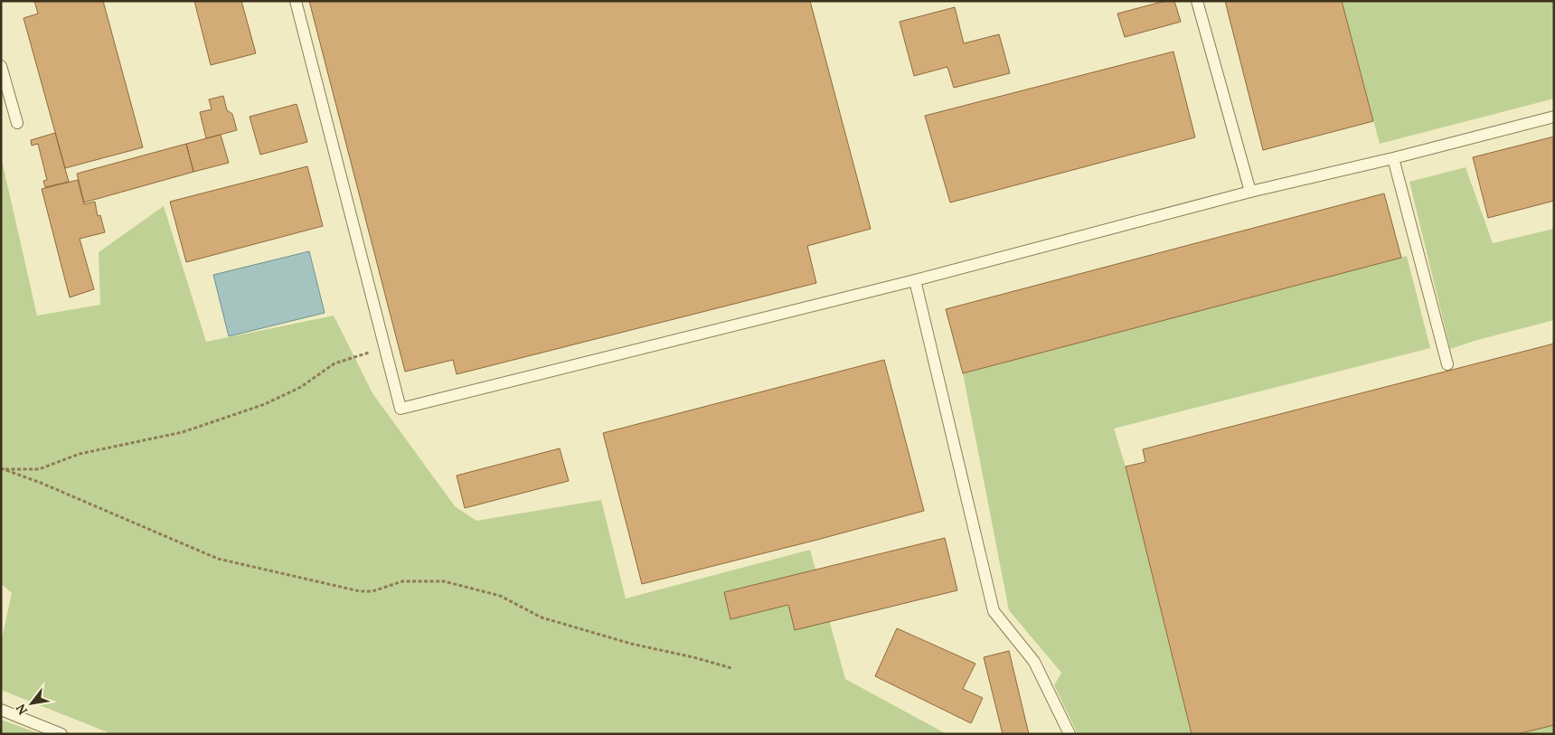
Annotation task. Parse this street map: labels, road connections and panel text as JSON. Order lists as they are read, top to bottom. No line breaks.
{"north":"bottom left"}
